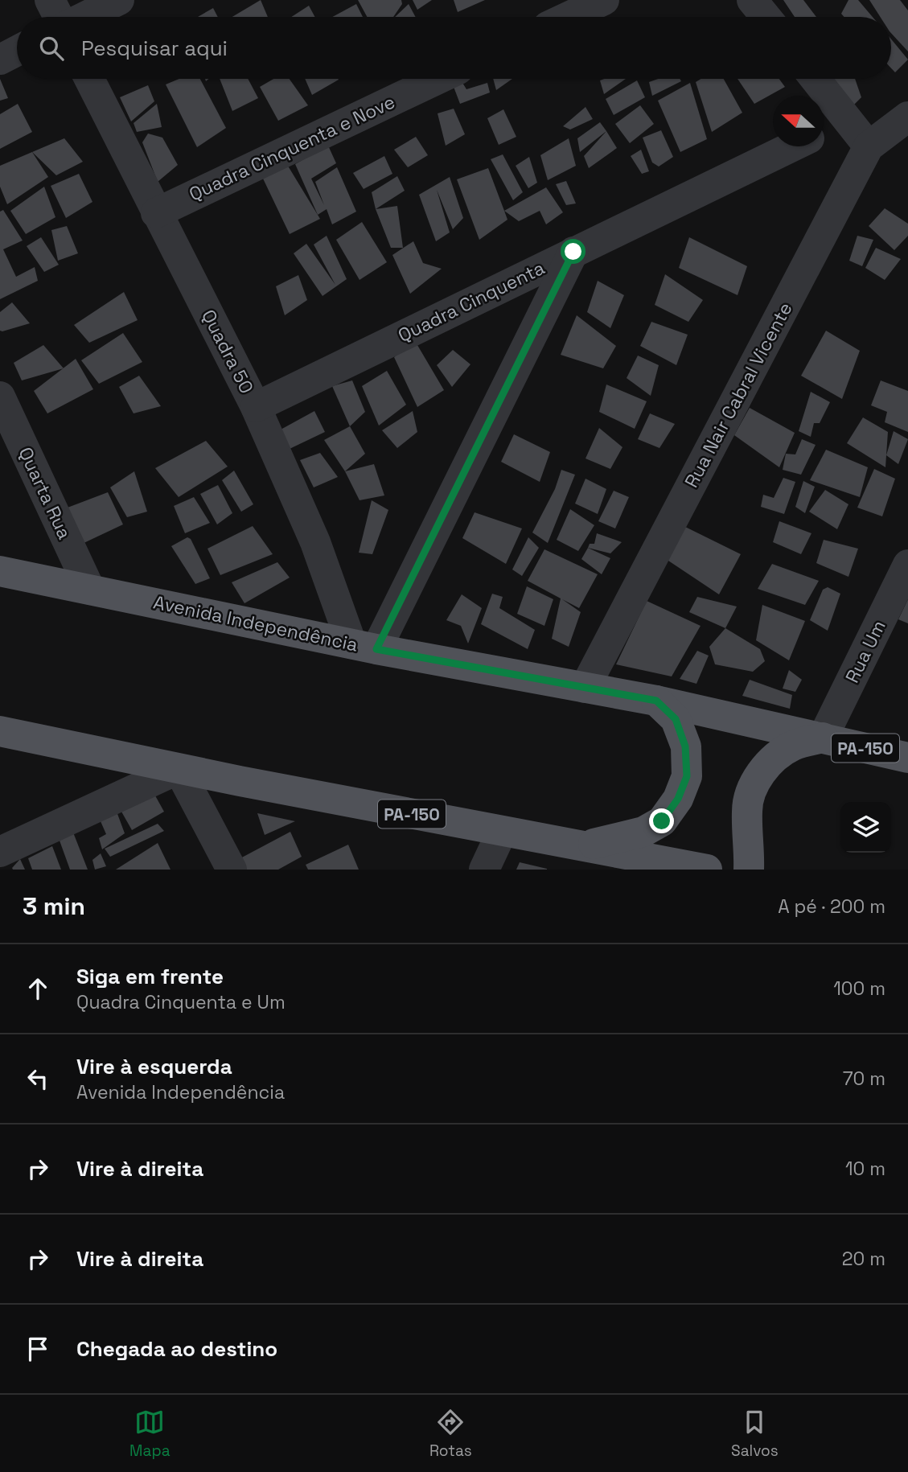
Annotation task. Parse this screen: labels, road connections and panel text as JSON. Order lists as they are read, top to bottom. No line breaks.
{"streets":{"main road":["Avenida Independência","PA-150"],"street":["Quadra Cinquenta e Nove","Quadra Cinquenta","Quadra 50","Rua Nair Cabral Vicente","Quarta Rua","Rua Um"]},"crossings":[["Quadra Cinquenta e Nove","Quadra 50"],["Quadra Cinquenta","Quadra 50"],["Quadra 50","Avenida Independência"],["Rua Nair Cabral Vicente","Avenida Independência"],["Quarta Rua","Avenida Independência"],["Avenida Independência","Rua Um"]],"north":"left","page":{"search":"Pesquisar aqui","heading":["3 min","A pé · 200 m"],"list":[["Siga em frente","Quadra Cinquenta e Um","100 m"],["Vire à esquerda","Avenida Independência","70 m"],["Vire à direita","10 m"],["Vire à direita","20 m"],"Chegada ao destino"],"nav":["Mapa","Rotas","Salvos"]}}
